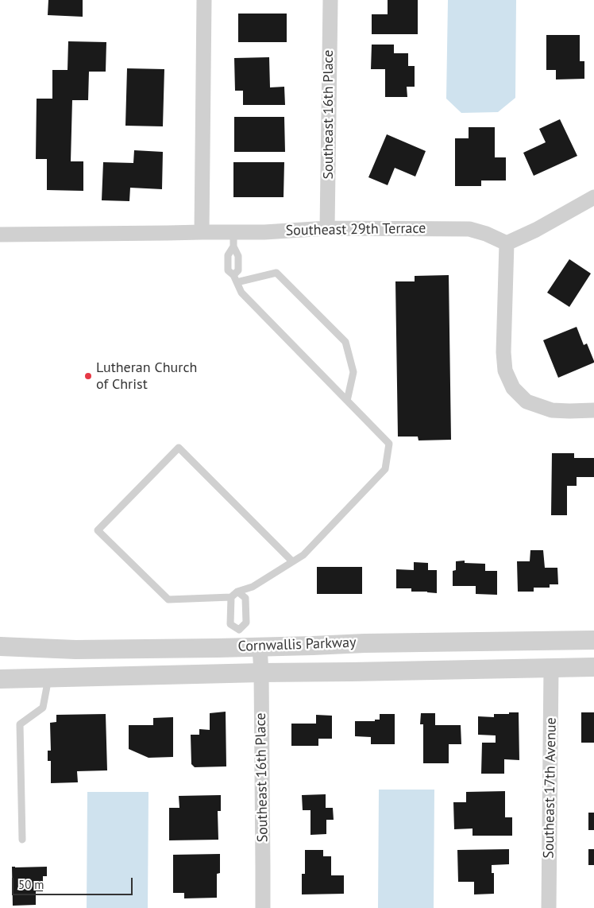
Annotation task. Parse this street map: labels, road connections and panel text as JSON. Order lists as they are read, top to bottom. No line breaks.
{"streets":{"street":["Southeast 16th Place","Southeast 29th Terrace","Cornwallis Parkway","Southeast 17th Avenue"]},"crossings":[["Southeast 16th Place","Southeast 29th Terrace"],["Southeast 16th Place","Cornwallis Parkway"],["Cornwallis Parkway","Southeast 17th Avenue"]],"places":["Lutheran Church of Christ"],"scale_bar":"50 m"}
